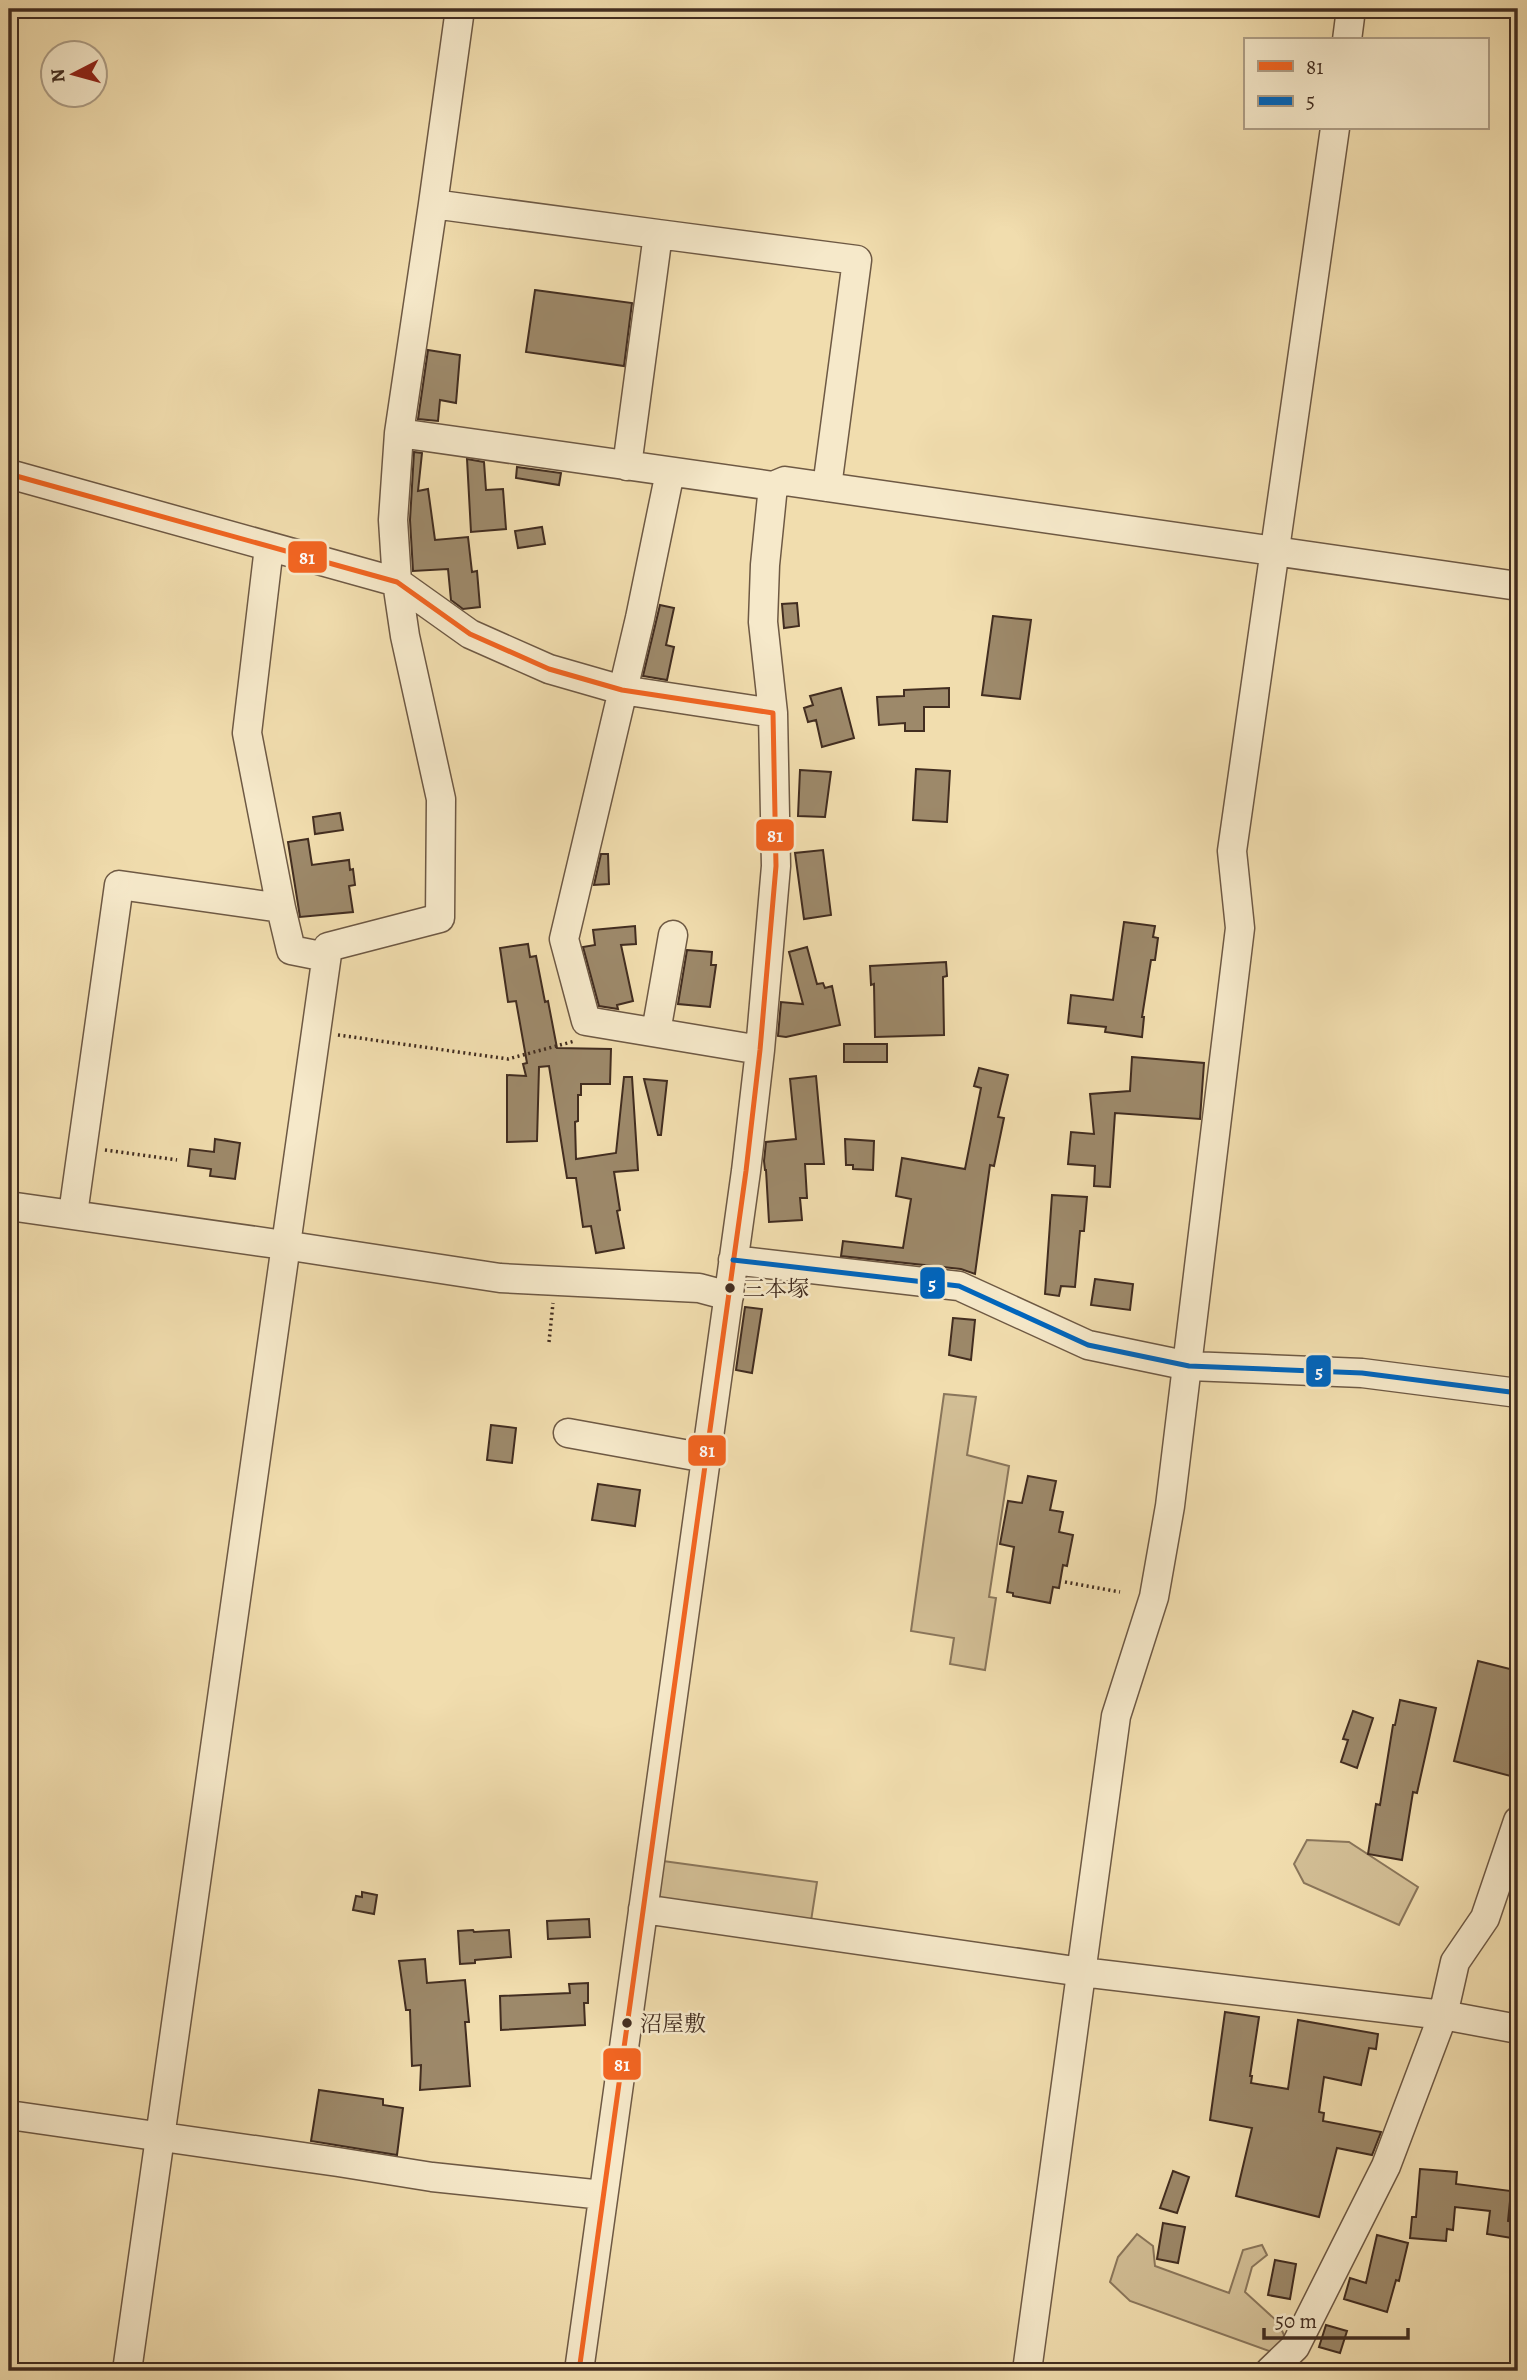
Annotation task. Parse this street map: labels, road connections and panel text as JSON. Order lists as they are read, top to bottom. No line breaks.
{"places":["三本塚","沼屋敷"],"lines":["transit line 81","transit line 5"],"legend":["81","5"],"scale_bar":"50 m","north":"left"}
